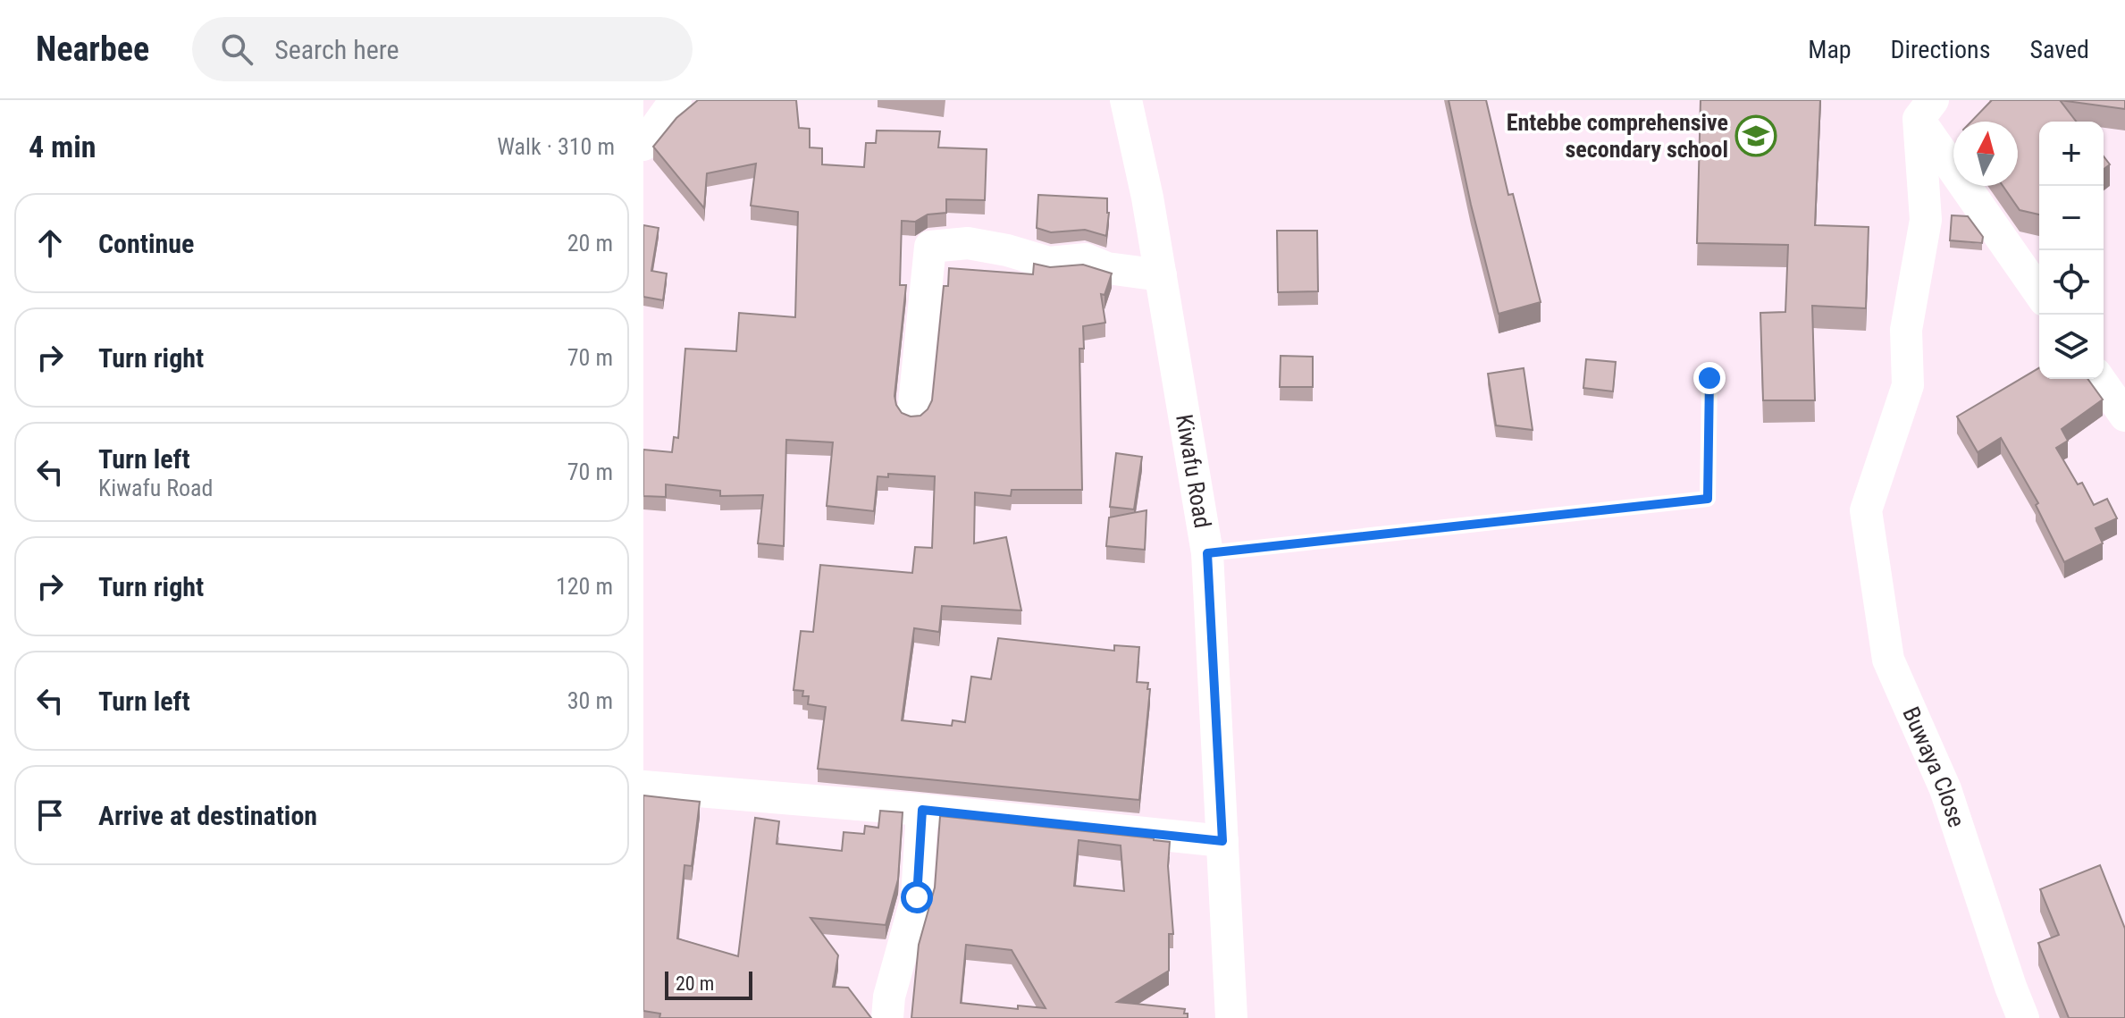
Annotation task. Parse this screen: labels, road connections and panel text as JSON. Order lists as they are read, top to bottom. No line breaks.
{"streets":{"street":["Kiwafu Road","Buwaya Close"]},"places":{"school or university":["Entebbe comprehensive secondary school"]},"scale_bar":"20 m","north":"top","page":{"header":"Nearbee","search":"Search here","nav":["Map","Directions","Saved"],"heading":["4 min","Walk · 310 m"],"map_buttons":["+","−"],"list":[["Continue","20 m"],["Turn right","70 m"],["Turn left","Kiwafu Road","70 m"],["Turn right","120 m"],["Turn left","30 m"],"Arrive at destination"],"scale":"20 m"}}
